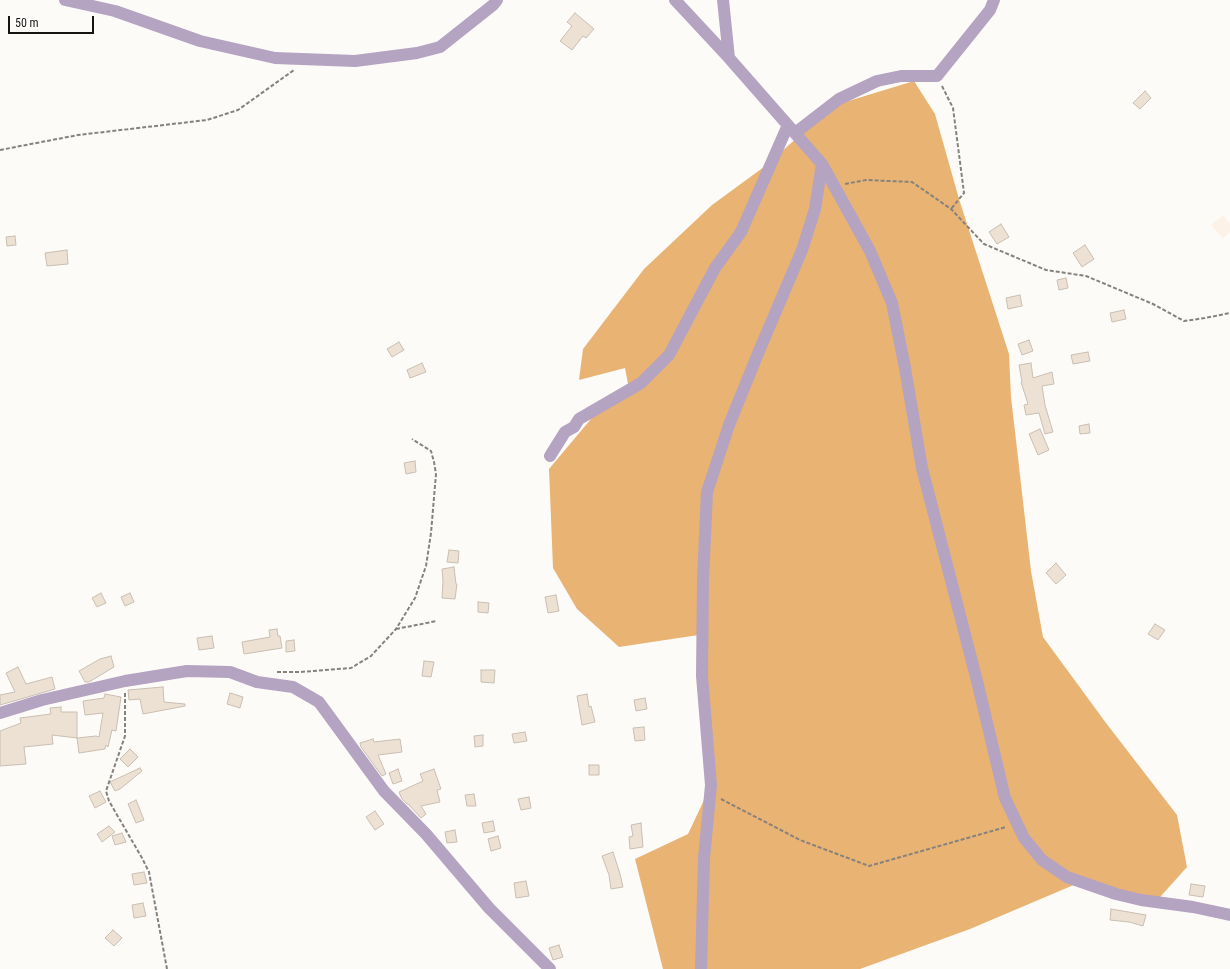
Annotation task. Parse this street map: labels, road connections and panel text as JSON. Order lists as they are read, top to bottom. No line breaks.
{"scale_bar":"50 m"}
